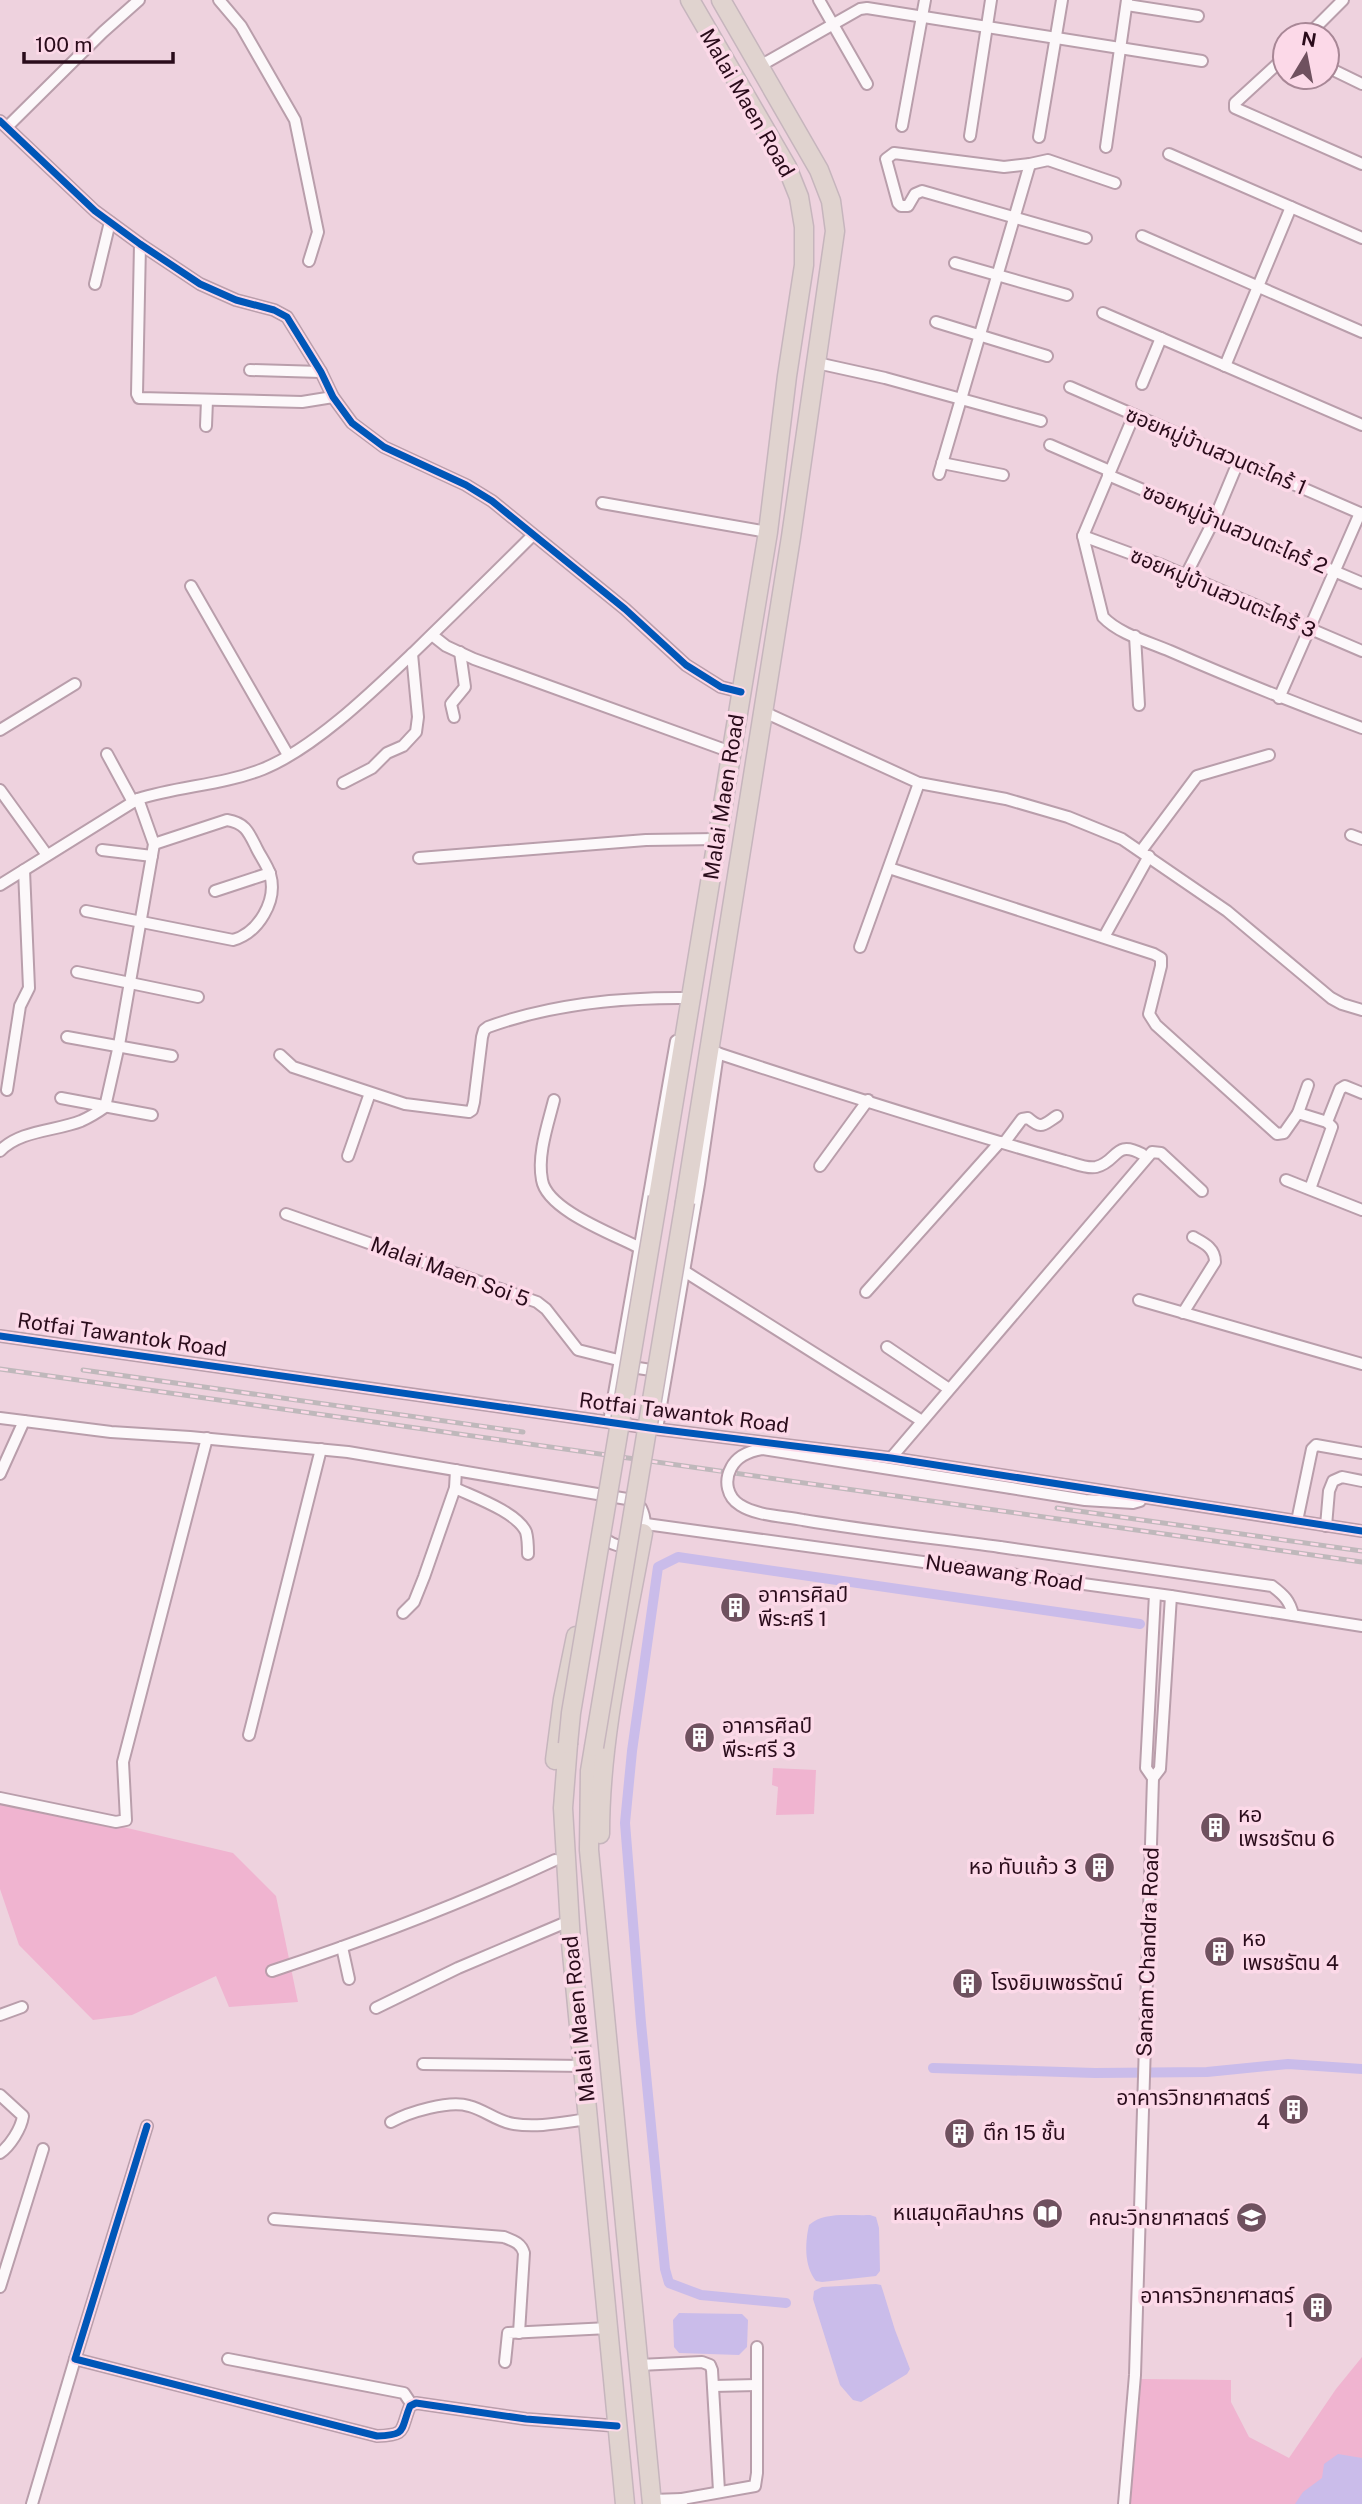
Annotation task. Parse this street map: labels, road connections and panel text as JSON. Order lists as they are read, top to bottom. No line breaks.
{"streets":{"highway":["Malai Maen Road"],"street":["ซอยหมู่บ้านสวนตะไคร้ 1","ซอยหมู่บ้านสวนตะไคร้ 2","ซอยหมู่บ้านสวนตะไคร้ 3","Malai Maen Soi 5","Rotfai Tawantok Road","Nueawang Road","Sanam Chandra Road"]},"crossings":[["Nueawang Road","Sanam Chandra Road"]],"places":{"building":["อาคารศิลป์ พีระศรี 1","อาคารศิลป์ พีระศรี 3","หอ เพรชรัตน 6","หอ ทับแก้ว 3","หอ เพรชรัตน 4","โรงยิมเพชรรัตน์","อาคารวิทยาศาสตร์ 4","ตึก 15 ชั้น","อาคารวิทยาศาสตร์ 1"],"library":["หแสมุดศิลปากร"],"school or university":["คณะวิทยาศาสตร์"]},"scale_bar":"100 m","north":"top"}
